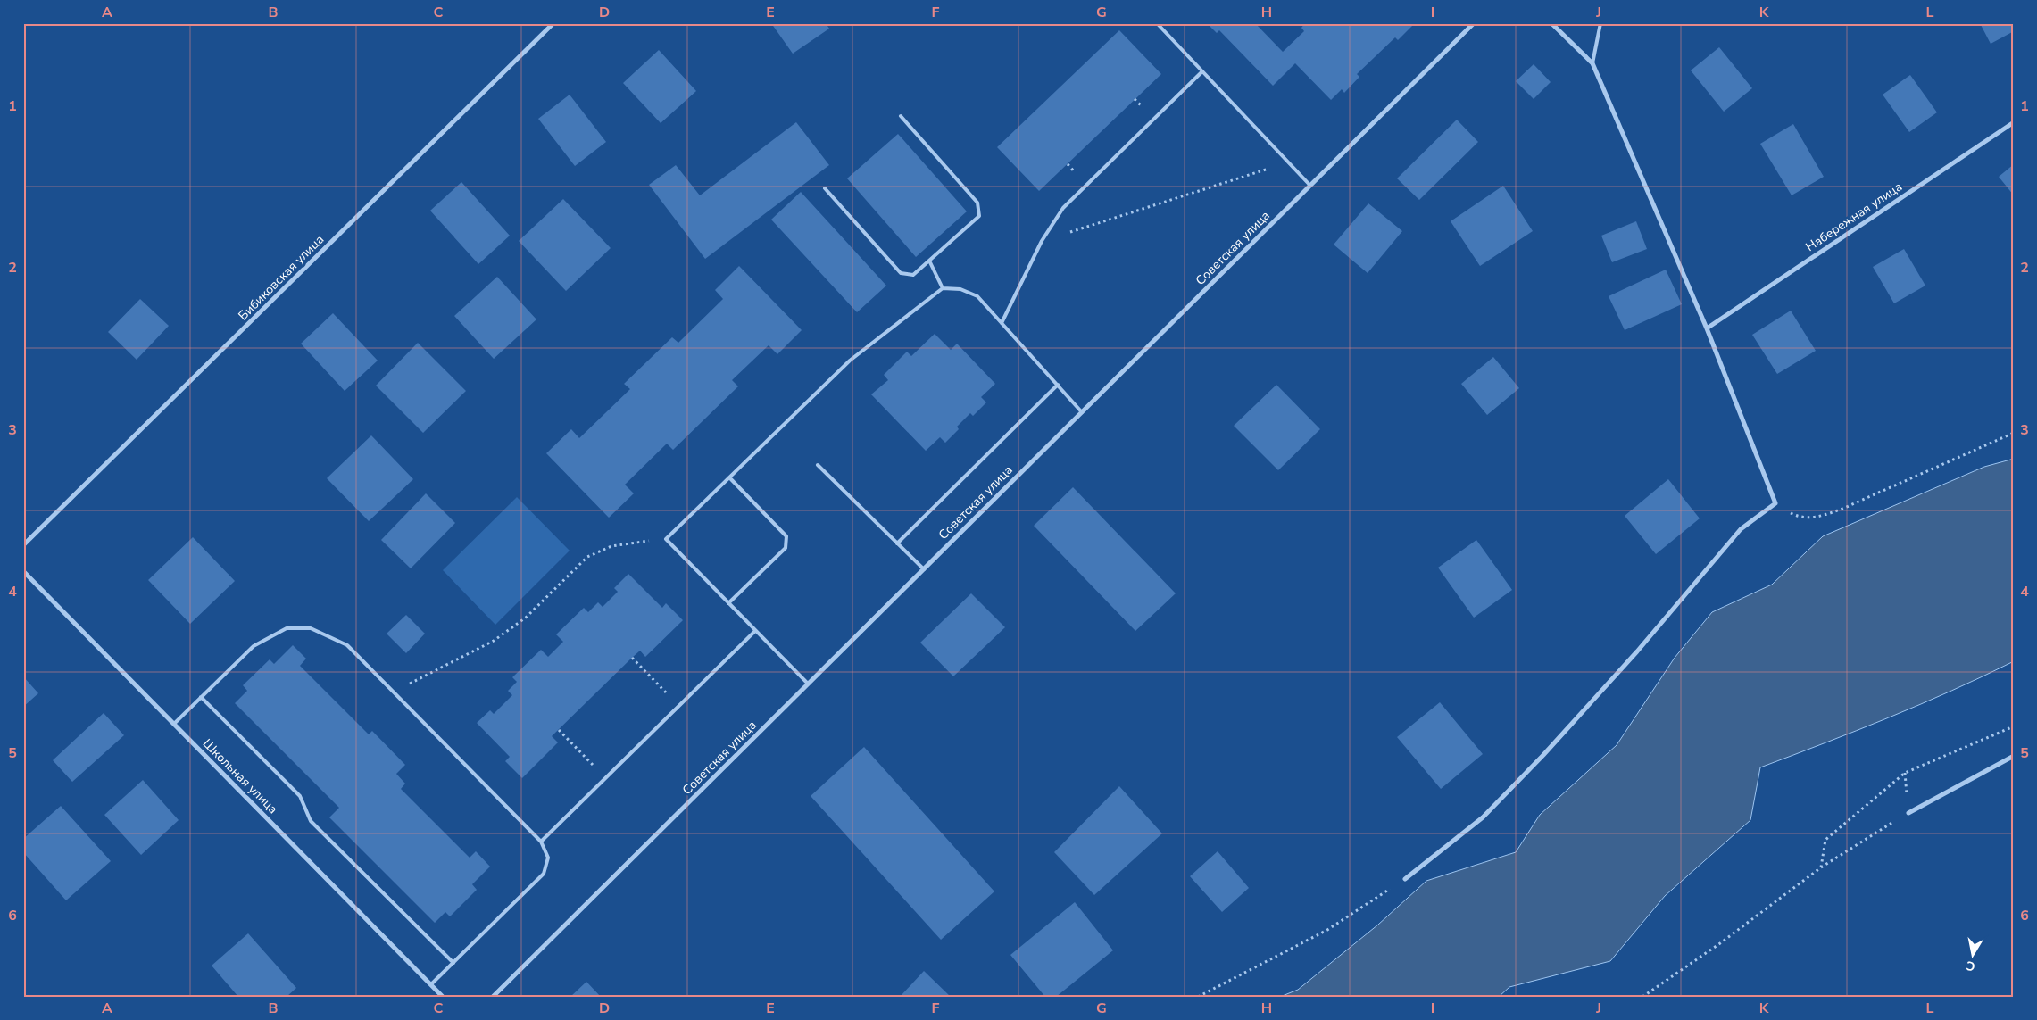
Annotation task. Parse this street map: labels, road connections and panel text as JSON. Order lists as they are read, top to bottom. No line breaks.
{"streets":{"street":["Набережная улица","Советская улица","Бибиковская улица","Школьная улица"]},"north":"bottom","grid":{"columns":["A","B","C","D","E","F","G","H","I","J","K","L"],"rows":["1","2","3","4","5","6"]}}
